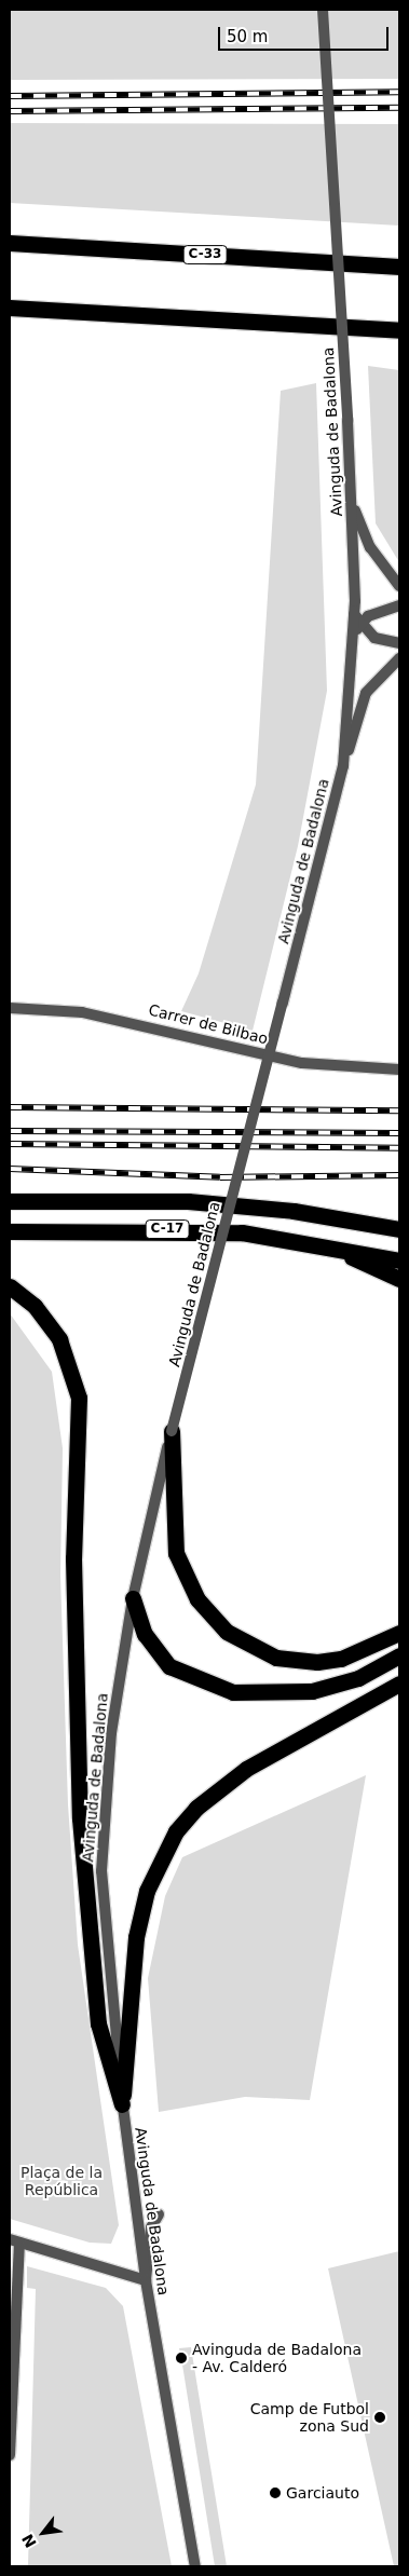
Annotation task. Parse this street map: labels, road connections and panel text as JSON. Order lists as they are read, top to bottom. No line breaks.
{"streets":{"highway":["C-33","C-17"],"street":["Avinguda de Badalona","Carrer de Bilbao"]},"parks":["Plaça de la República"],"places":["Avinguda de Badalona - Av. Calderó","Camp de Futbol zona Sud","Garciauto"],"scale_bar":"50 m","north":"bottom left"}
